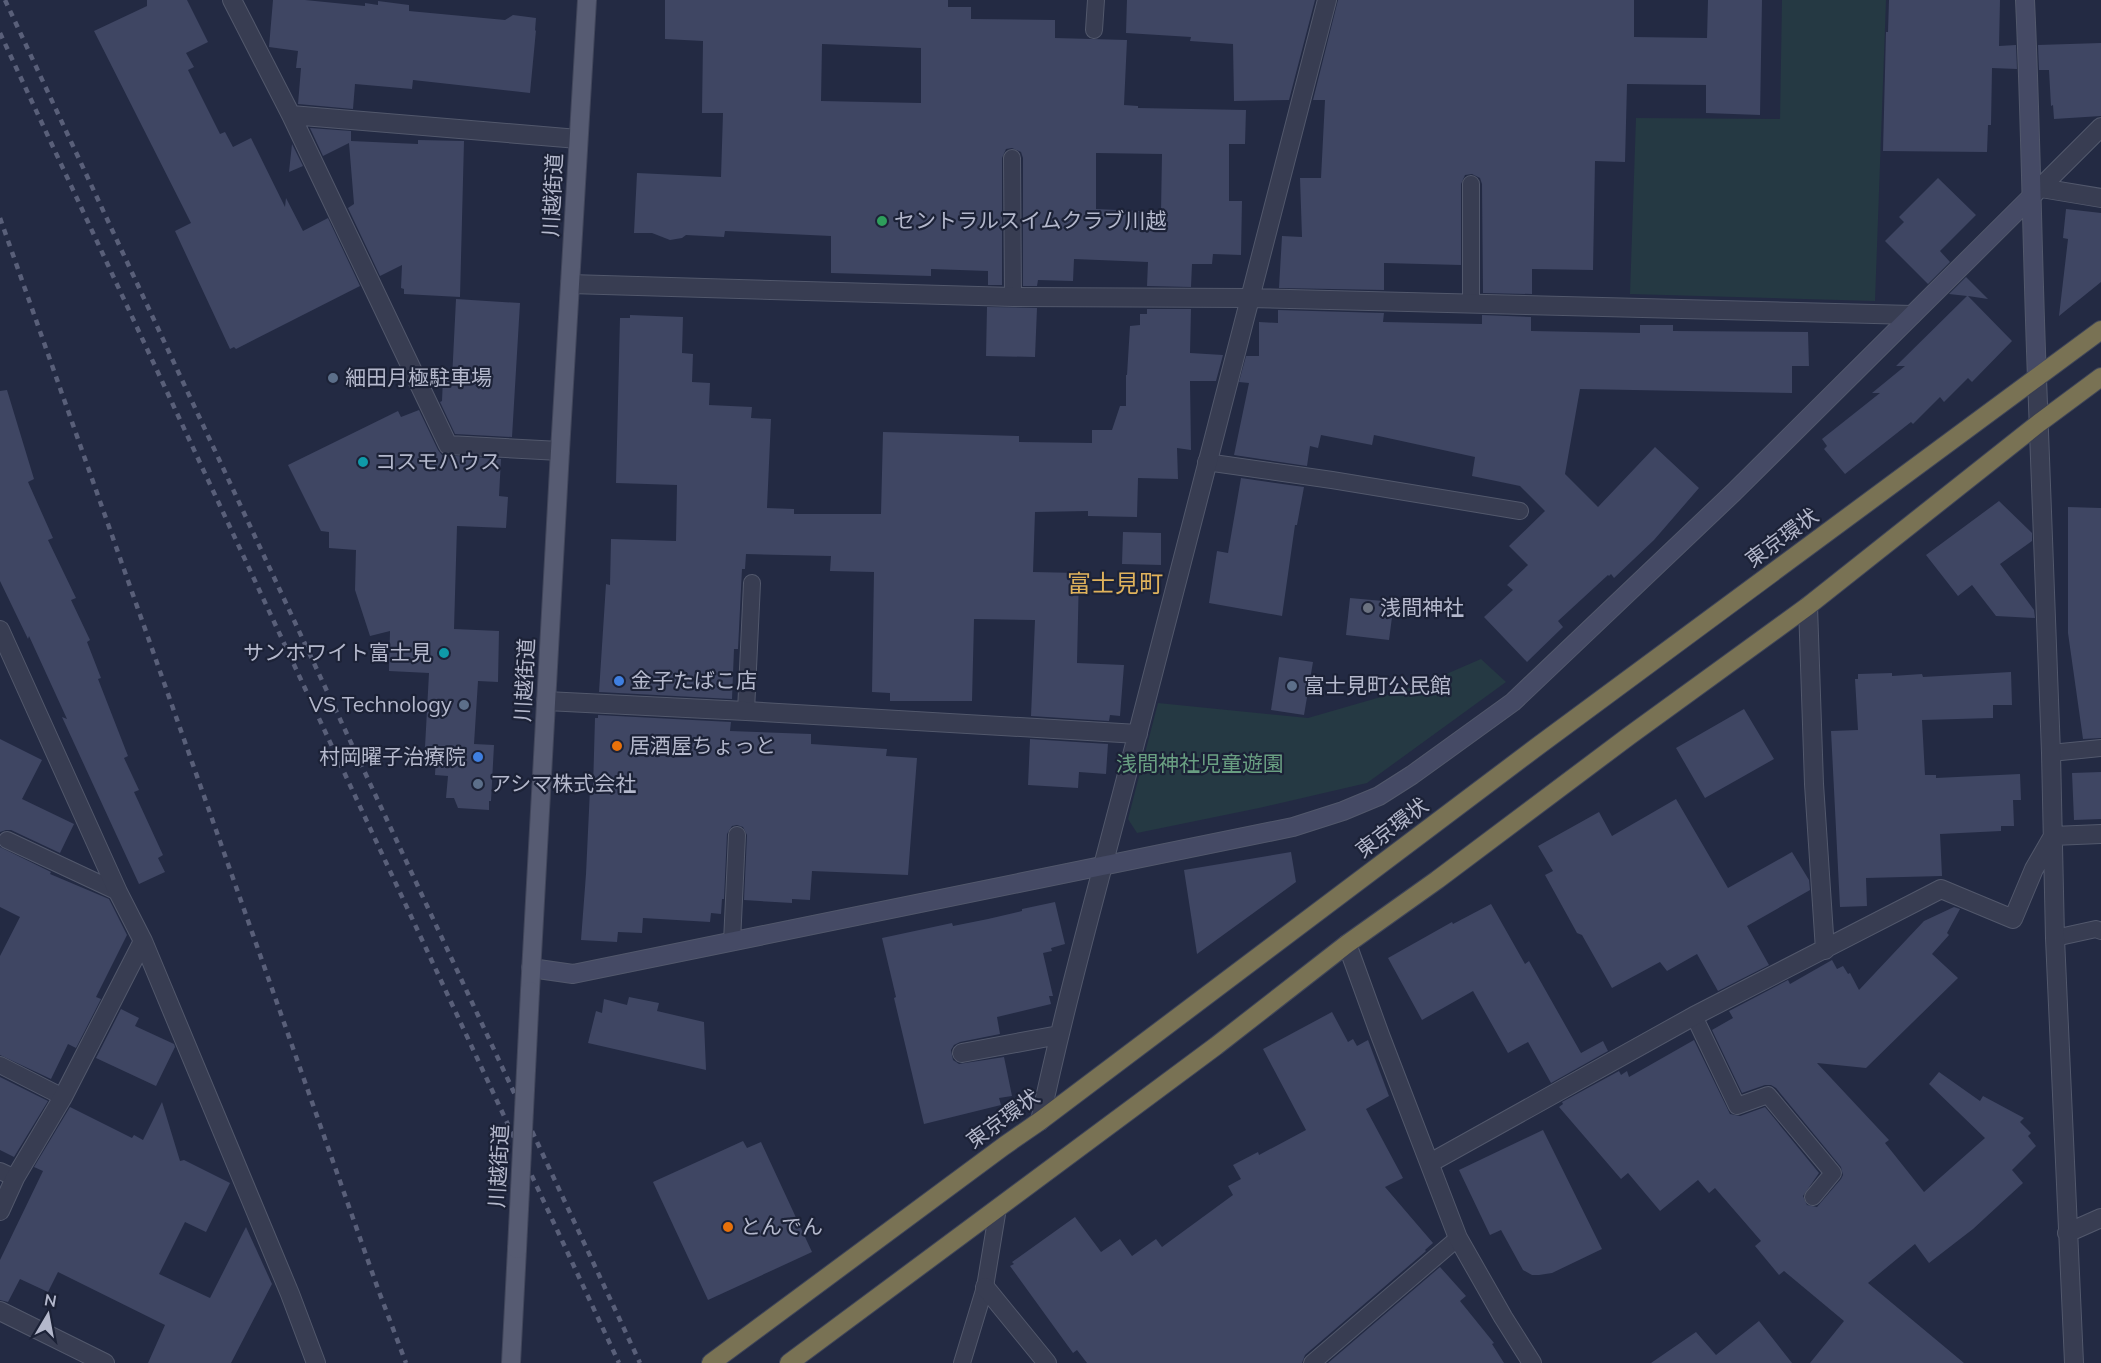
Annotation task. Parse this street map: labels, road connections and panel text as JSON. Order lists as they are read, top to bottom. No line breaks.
{"streets":{"highway":["東京環状"],"main road":["川越街道"]},"districts":["富士見町"],"parks":["浅間神社児童遊園"],"places":["セントラルスイムクラブ川越","細田月極駐車場","コスモハウス","浅間神社","サンホワイト富士見","金子たばこ店","富士見町公民館","VS Technology","居酒屋ちょっと","村岡曜子治療院","アシマ株式会社","とんでん"],"north":"top"}
